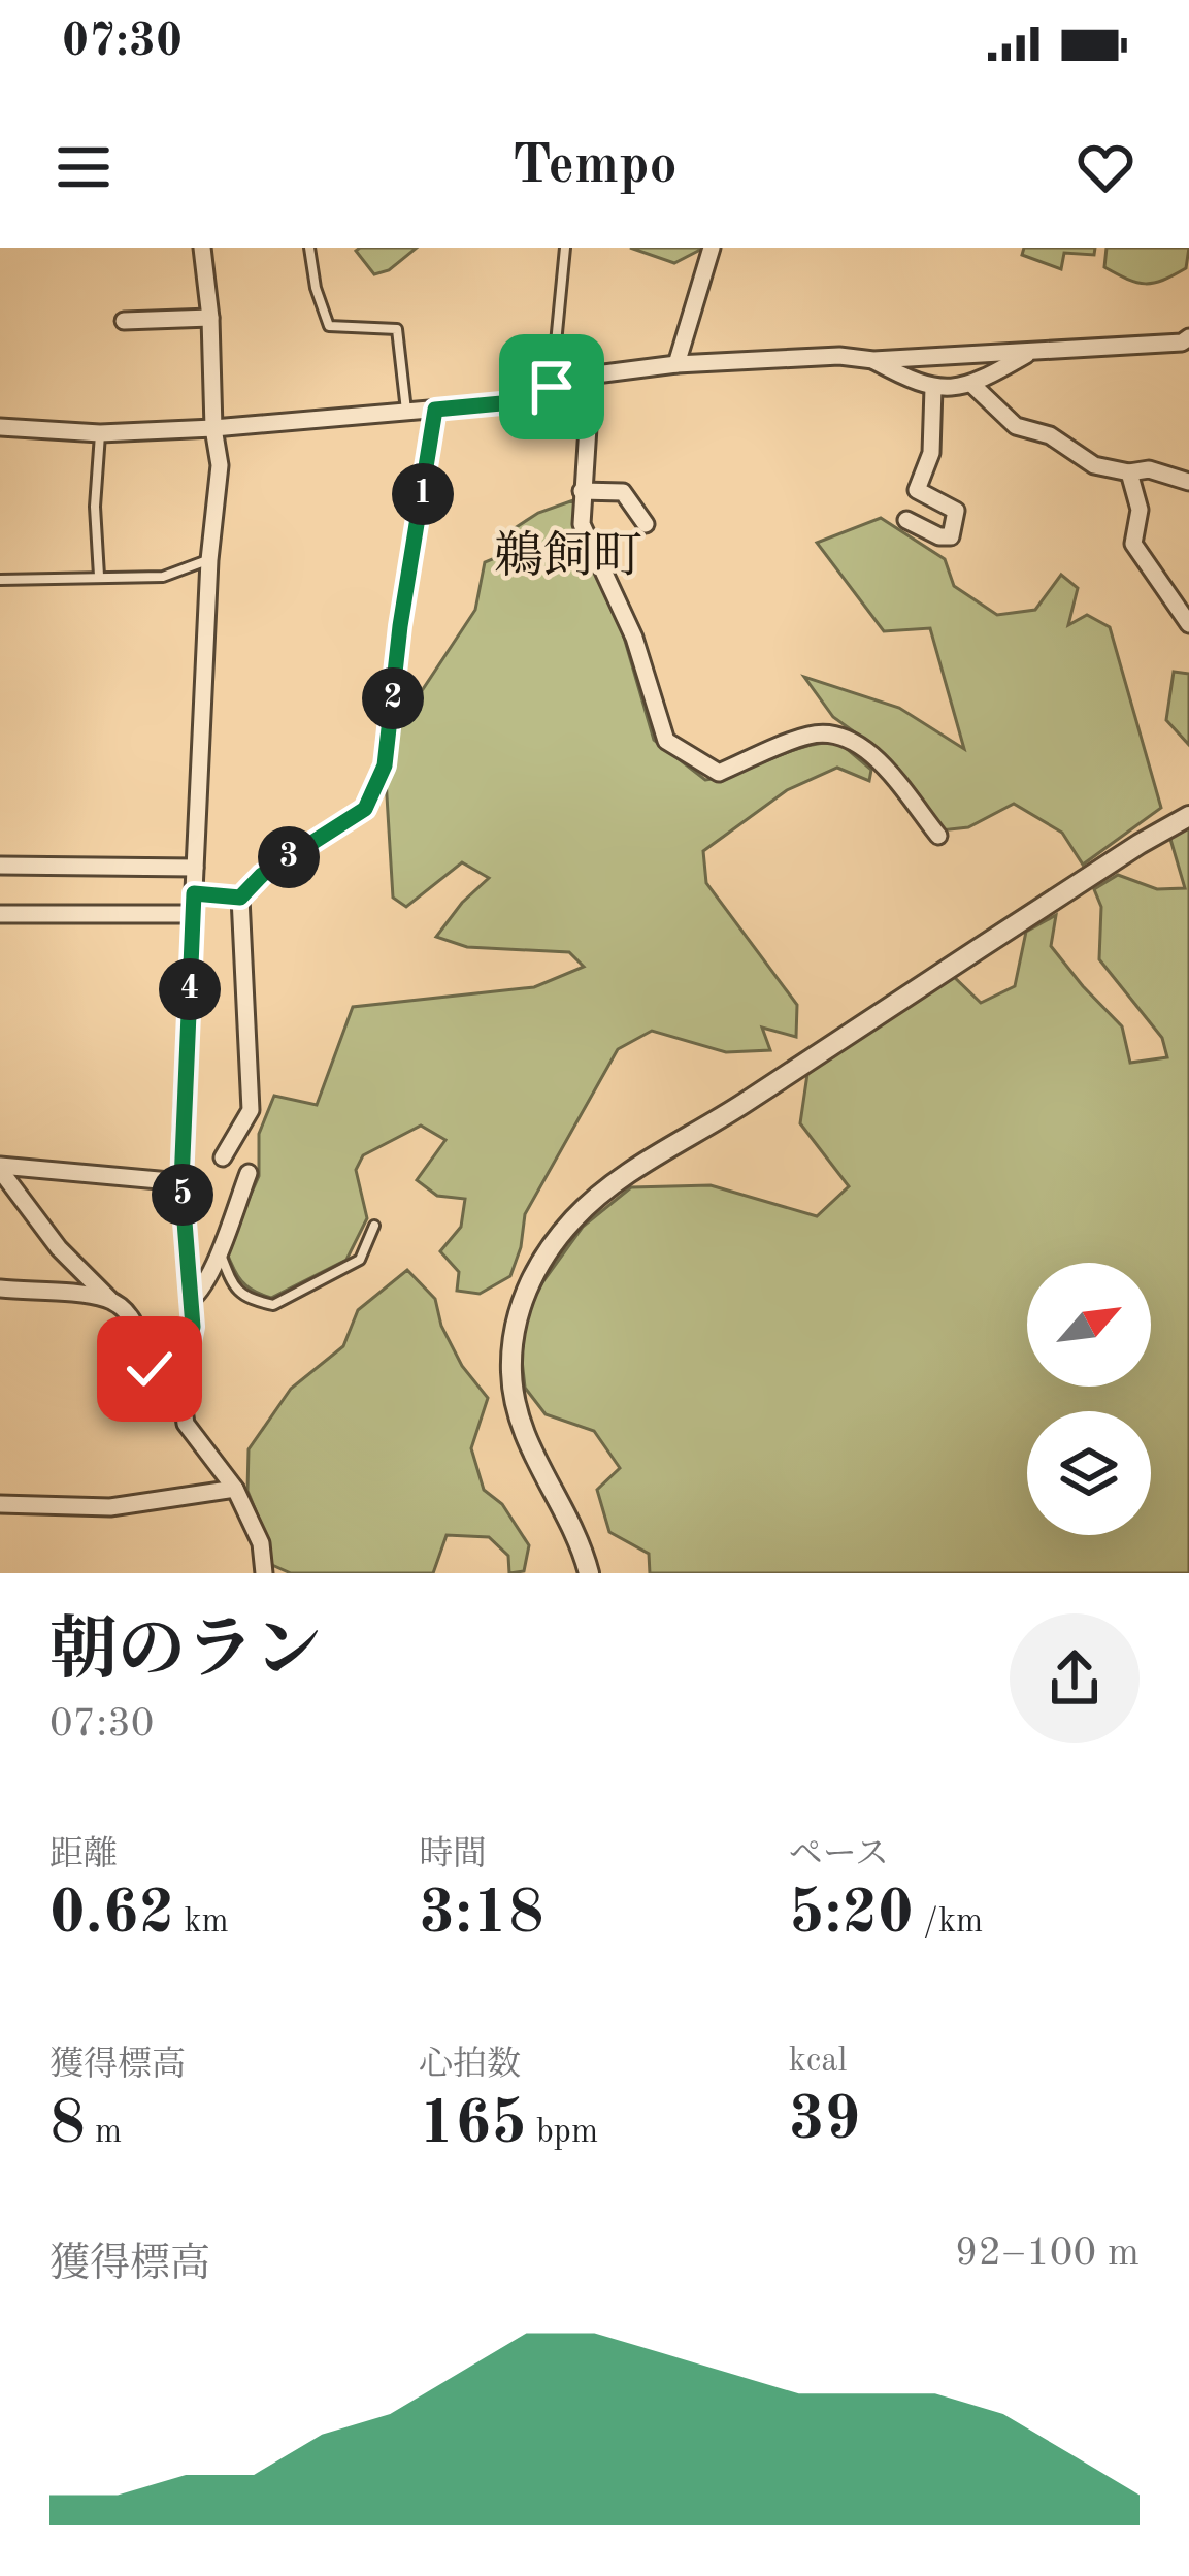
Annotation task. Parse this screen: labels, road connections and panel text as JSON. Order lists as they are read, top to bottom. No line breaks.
{"districts":["鵜飼町"],"north":"top right","page":{"status":"07:30","header":"Tempo","pins":["1","2","3","4","5"],"heading":["朝のラン","07:30"],"stats":[["距離","0.62 km"],["時間","3:18"],["ペース","5:20 /km"],["獲得標高","8 m"],["心拍数","165 bpm"],["kcal","39"]],"chart":["獲得標高","92–100 m"]}}
